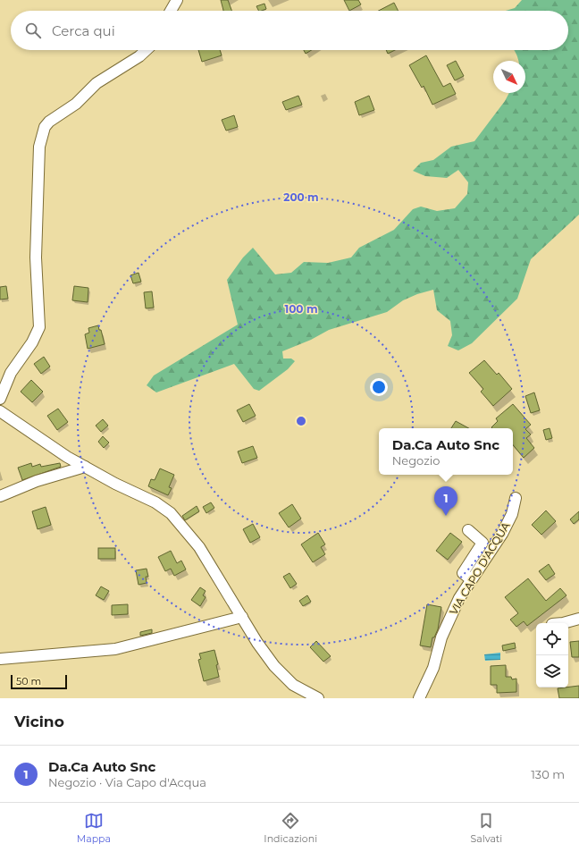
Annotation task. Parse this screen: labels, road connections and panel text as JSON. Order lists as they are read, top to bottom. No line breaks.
{"streets":{"street":["VIA CAPO D'ACQUA"]},"scale_bar":"50 m","north":"bottom right","page":{"search":"Cerca qui","popup":["Da.Ca Auto Snc","Negozio"],"pins":"1","scale":"50 m","heading":"Vicino","list":[{"mark":"1","name":"Da.Ca Auto Snc","note":"Negozio · Via Capo d'Acqua","value":"130 m"}],"nav":["Mappa","Indicazioni","Salvati"]},"rings":["200 m","100 m"]}
